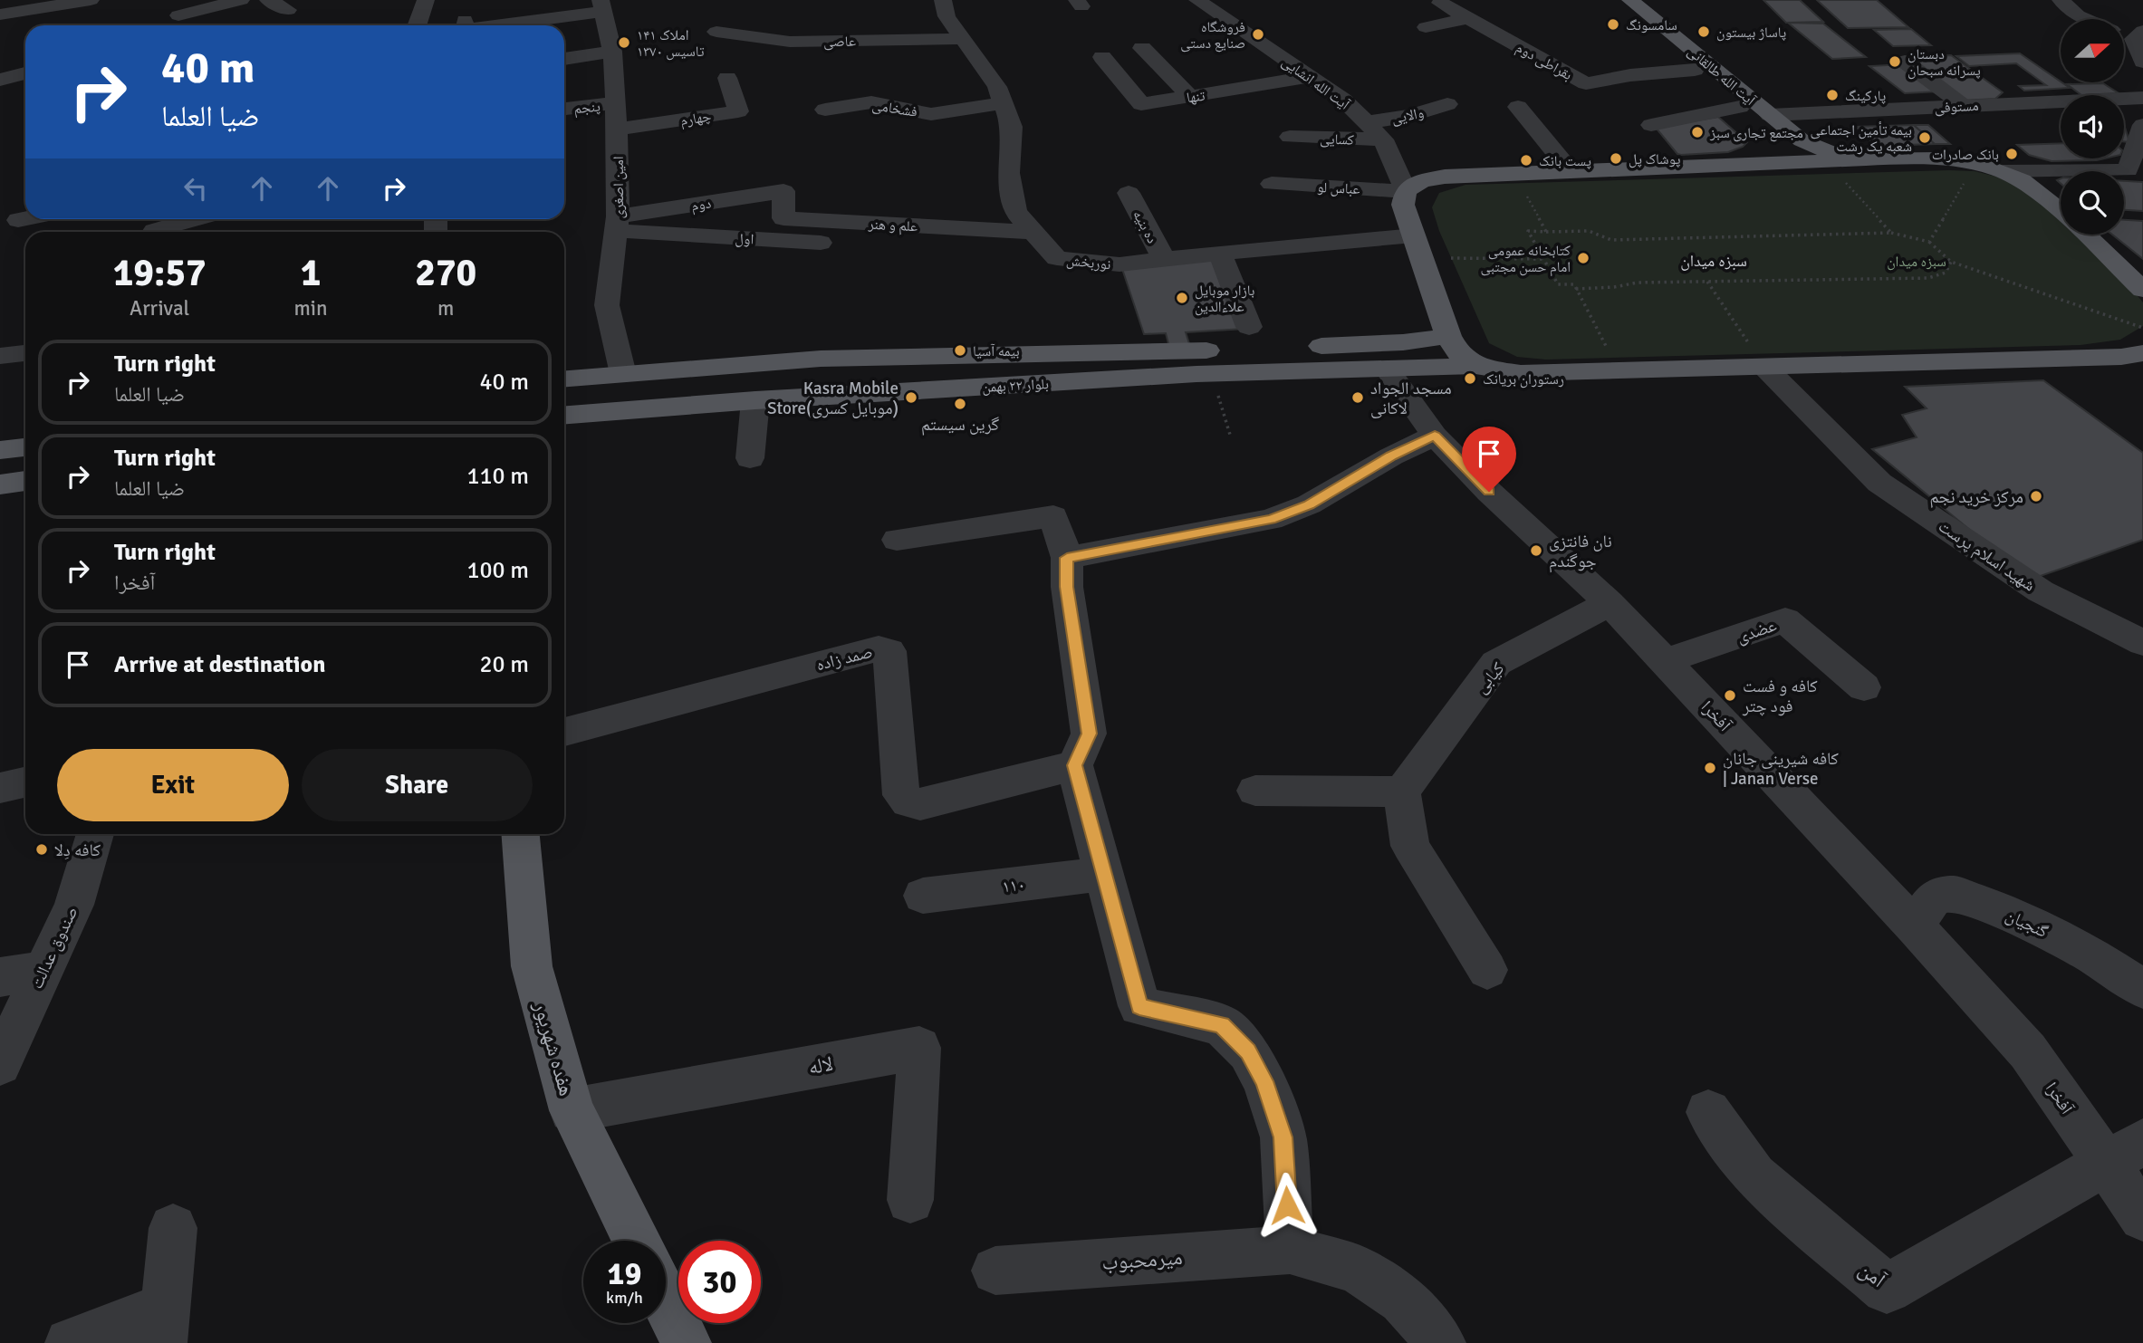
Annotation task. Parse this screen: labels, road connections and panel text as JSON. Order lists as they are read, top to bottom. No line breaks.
{"streets":{"main road":["آیت الله طالقانی","بلوار ۲۲ بهمن","هفده شهریور"],"street":["عاصی","بقراطی دوم","آیت الله انشایی","تنها","مستوفی","پنجم","فشخامی","والایی","چهارم","کسایی","امین اصغری","عباس لو","دوم","علم و هنر","ده بنیه","اول","نوربخش","شهید اسلام پرست","عضدی","صمد زاده","کیابی","آفخرا","۱۱۰","گنجیان","صندوق عدالت","لاله","میرمحبوب","آمن"]},"crossings":[["عاصی","نوربخش"],["بقراطی دوم","آیت الله طالقانی"],["آیت الله طالقانی","مستوفی"],["آیت الله انشایی","تنها"],["آیت الله انشایی","والایی"],["آیت الله انشایی","کسایی"],["آیت الله انشایی","عباس لو"],["پنجم","امین اصغری"],["فشخامی","نوربخش"],["چهارم","امین اصغری"],["امین اصغری","دوم"],["امین اصغری","اول"],["امین اصغری","بلوار ۲۲ بهمن"],["دوم","علم و هنر"],["دوم","اول"],["علم و هنر","نوربخش"],["ده بنیه","نوربخش"],["بلوار ۲۲ بهمن","آفخرا"],["عضدی","آفخرا"],["کیابی","آفخرا"],["آفخرا","گنجیان"],["آفخرا","آمن"],["هفده شهریور","لاله"]],"districts":["سبزه میدان"],"parks":["سبزه میدان"],"places":["سامسونگ","پاساژ بیستون","فروشگاه صنایع دستی","املاک ۱۴۱ تاسیس ۱۳۷۰","دبستان پسرانه سبحان","پارکینگ","مجتمع تجاری سبز","بیمه تأمین اجتماعی شعبه یک رشت","بانک صادرات","پوشاک پل","پست بانک","کتابخانه عمومی امام حسن مجتبی","بازار موبایل علاءالدین","بیمه آسیا","رستوران بریانک","Kasra Mobile Store(موبایل کسری)","مسجد الجواد لاکانی","گرین سیستم","مرکز خرید نجم","نان فانتزی جوگندم","کافه و فست فود چتر","کافه شیرینی جانان | Janan Verse","کافه دِلا"],"north":"right","page":{"turn":["40 m","ضیا العلما"],"eta":["19:57","Arrival","1","min","270","m"],"list":[{"name":"Turn right","note":"ضیا العلما","value":"40 m"},{"name":"Turn right","note":"ضیا العلما","value":"110 m"},{"name":"Turn right","note":"آفخرا","value":"100 m"},{"name":"Arrive at destination","value":"20 m"}],"buttons":["Exit","Share"],"speed":"19 km/h","limit":"30"}}
